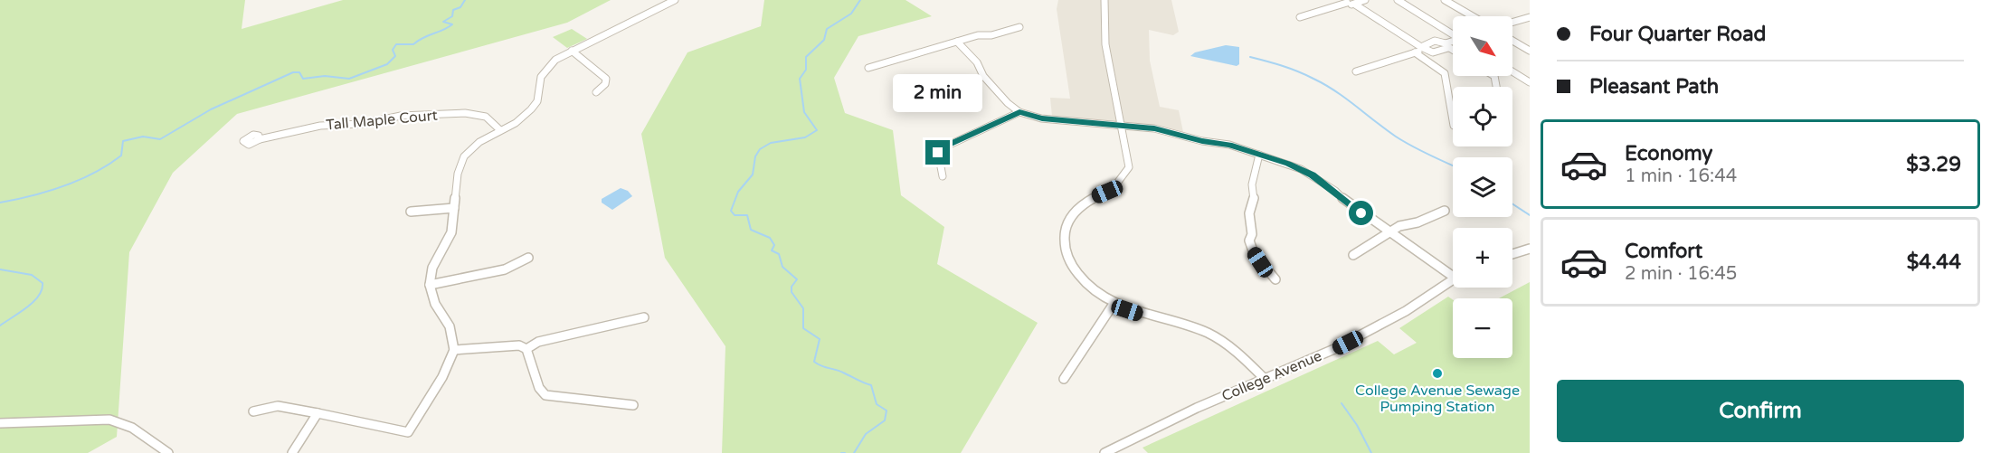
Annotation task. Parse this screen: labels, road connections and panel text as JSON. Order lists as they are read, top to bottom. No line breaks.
{"streets":{"street":["Tall Maple Court","College Avenue"]},"places":["College Avenue Sewage Pumping Station"],"north":"bottom right","page":{"banner":["Four Quarter Road","Pleasant Path"],"map_buttons":["+","−"],"bubble":"2 min","list":[{"name":"Economy","note":"1 min · 16:44","value":"$3.29"},{"name":"Comfort","note":"2 min · 16:45","value":"$4.44"}],"buttons":"Confirm"}}
